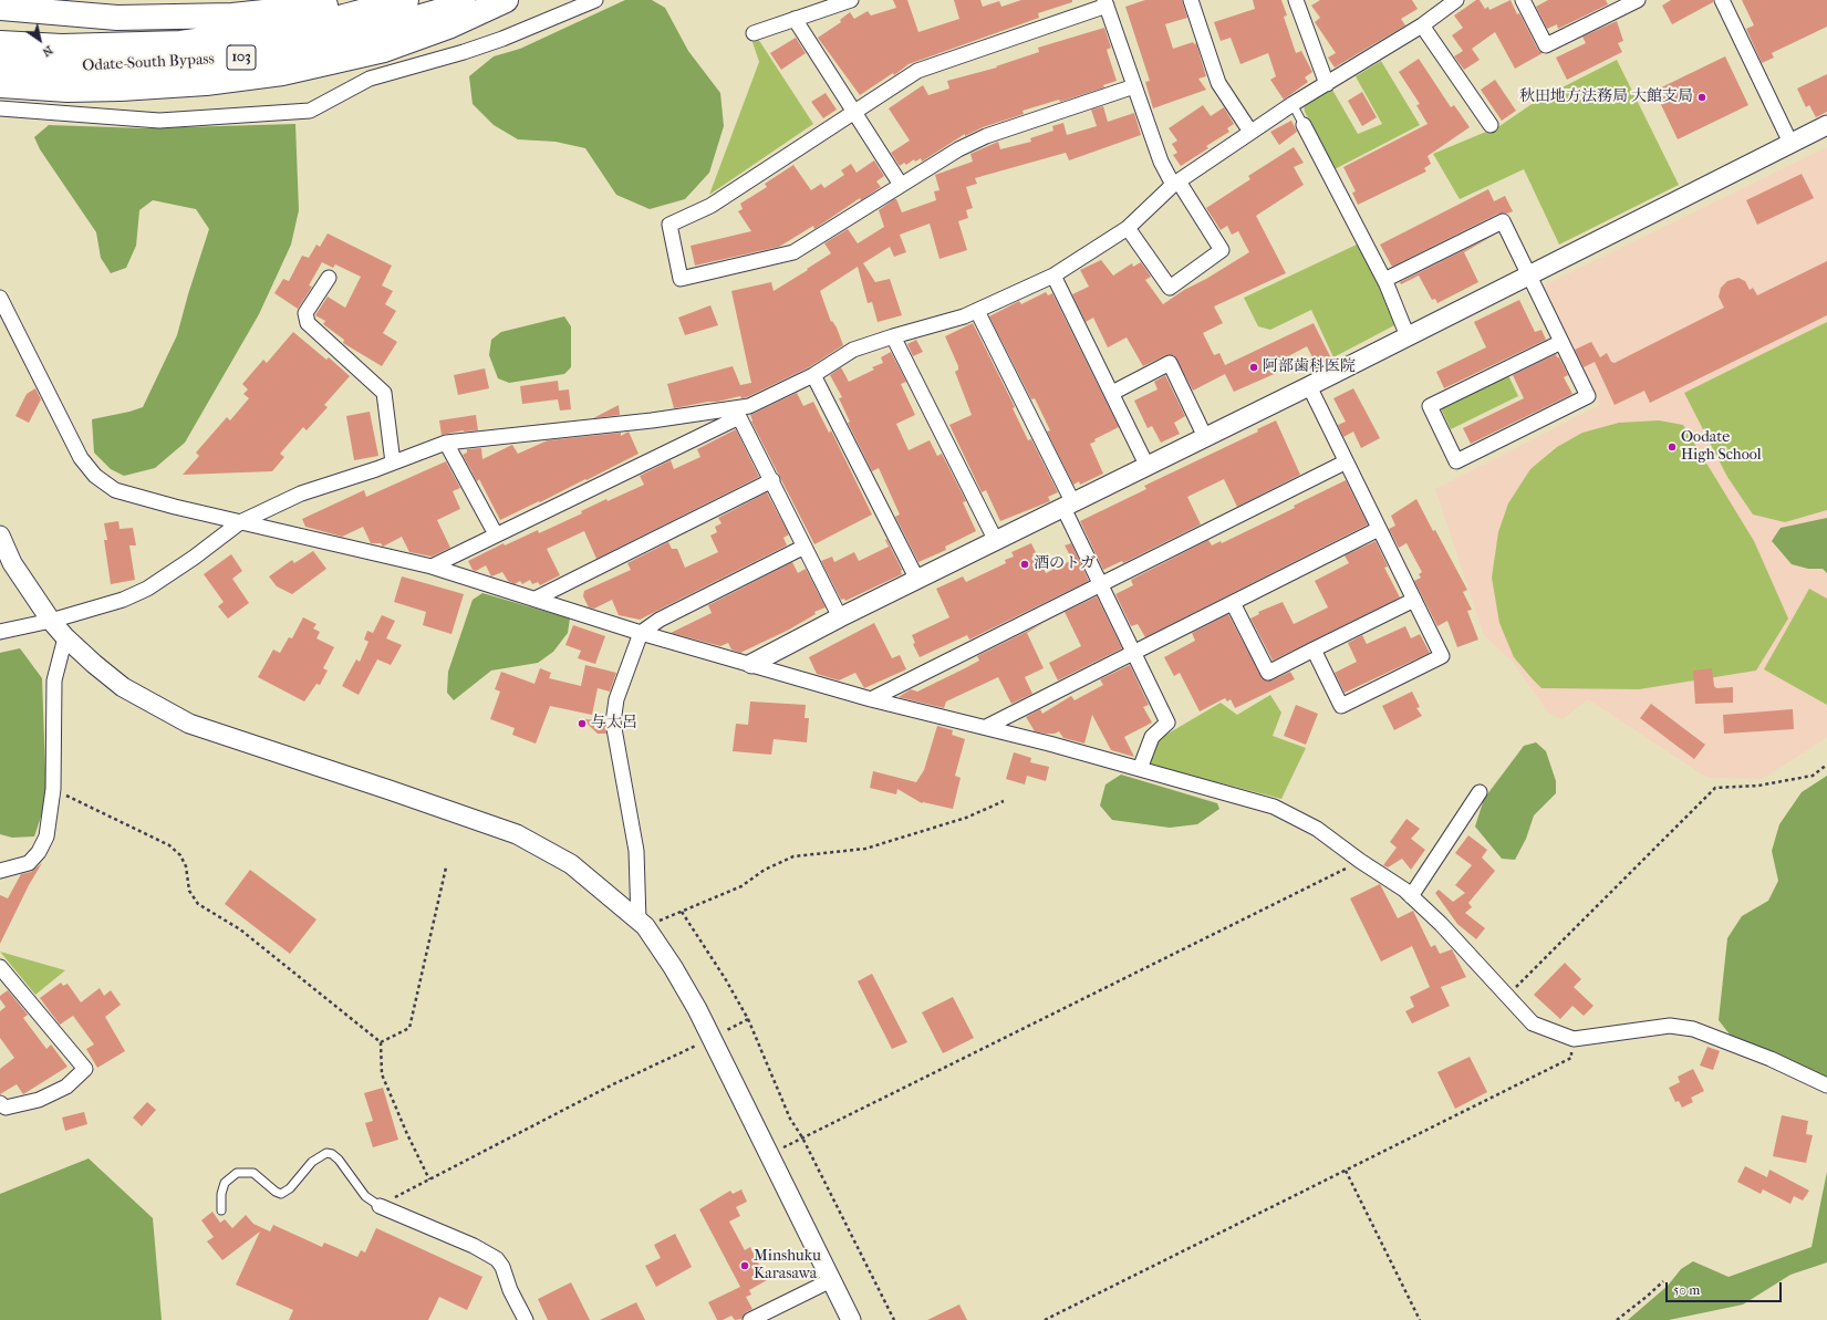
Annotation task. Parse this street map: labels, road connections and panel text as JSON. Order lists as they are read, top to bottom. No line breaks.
{"streets":{"highway":["103","Odate-South Bypass"]},"places":["秋田地方法務局 大館支局","阿部歯科医院","Oodate High School","酒のトガ","与太呂","Minshuku Karasawa"],"scale_bar":"50 m","north":"bottom right"}
